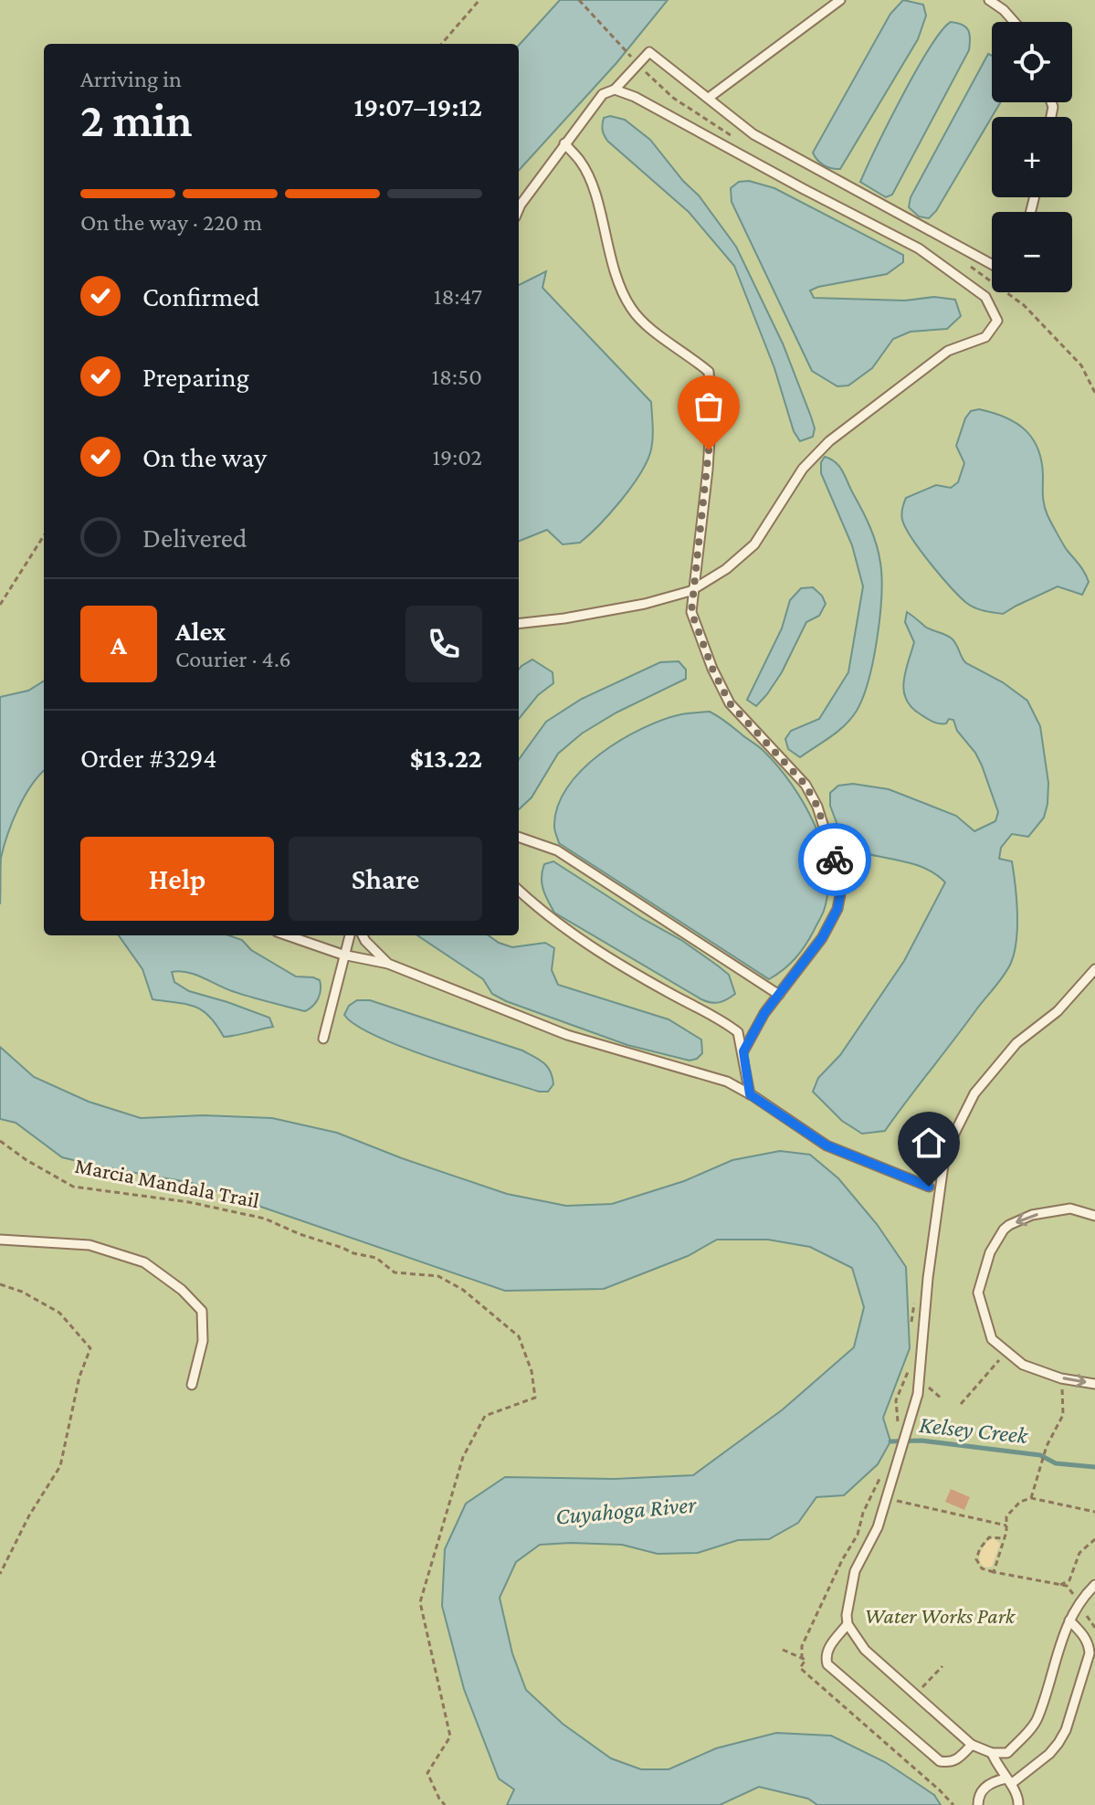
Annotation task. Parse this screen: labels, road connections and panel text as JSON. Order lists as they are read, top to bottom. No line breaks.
{"streets":{"path":["Marcia Mandala Trail"]},"water":["Kelsey Creek","Cuyahoga River"],"parks":["Water Works Park"],"page":{"map_buttons":["+","−"],"heading":["2 min","Arriving in","19:07–19:12"],"panel":["Alex","Courier · 4.6","Order #3294","$13.22"],"bar":"On the way · 220 m","list":[["Confirmed","18:47"],["Preparing","18:50"],["On the way","19:02"],"Delivered"],"round":"A","buttons":["Help","Share"]}}
